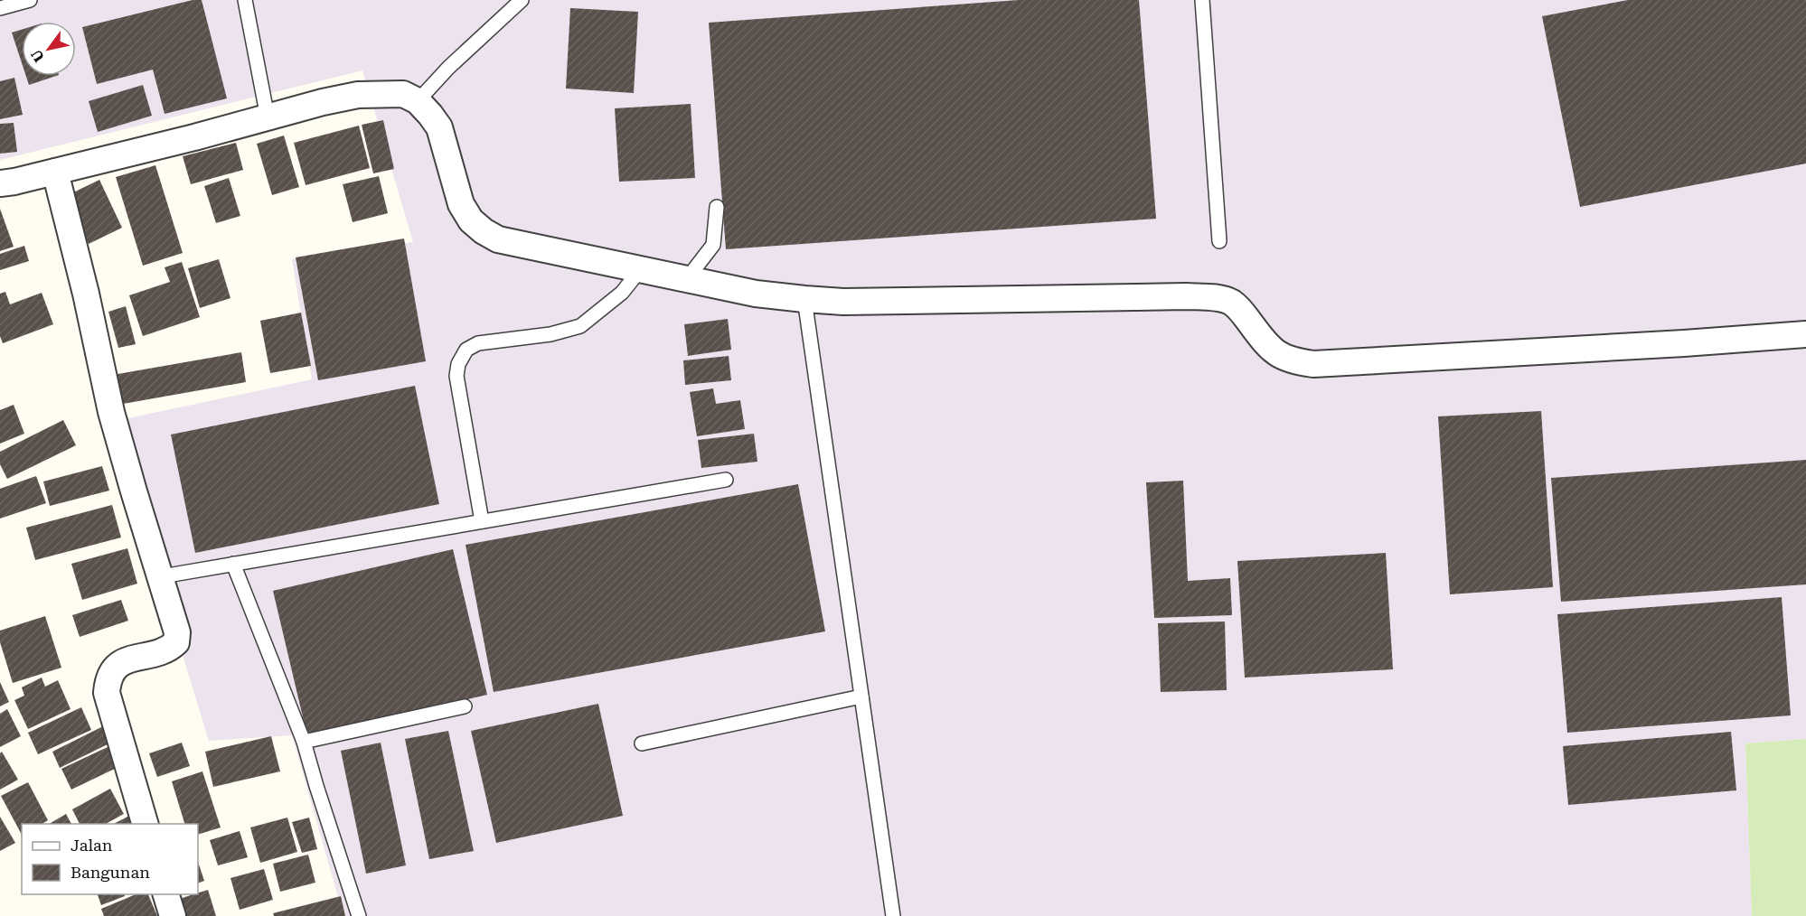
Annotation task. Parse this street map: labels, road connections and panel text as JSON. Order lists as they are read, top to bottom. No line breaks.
{"legend":["Jalan","Bangunan"],"north":"bottom left"}
